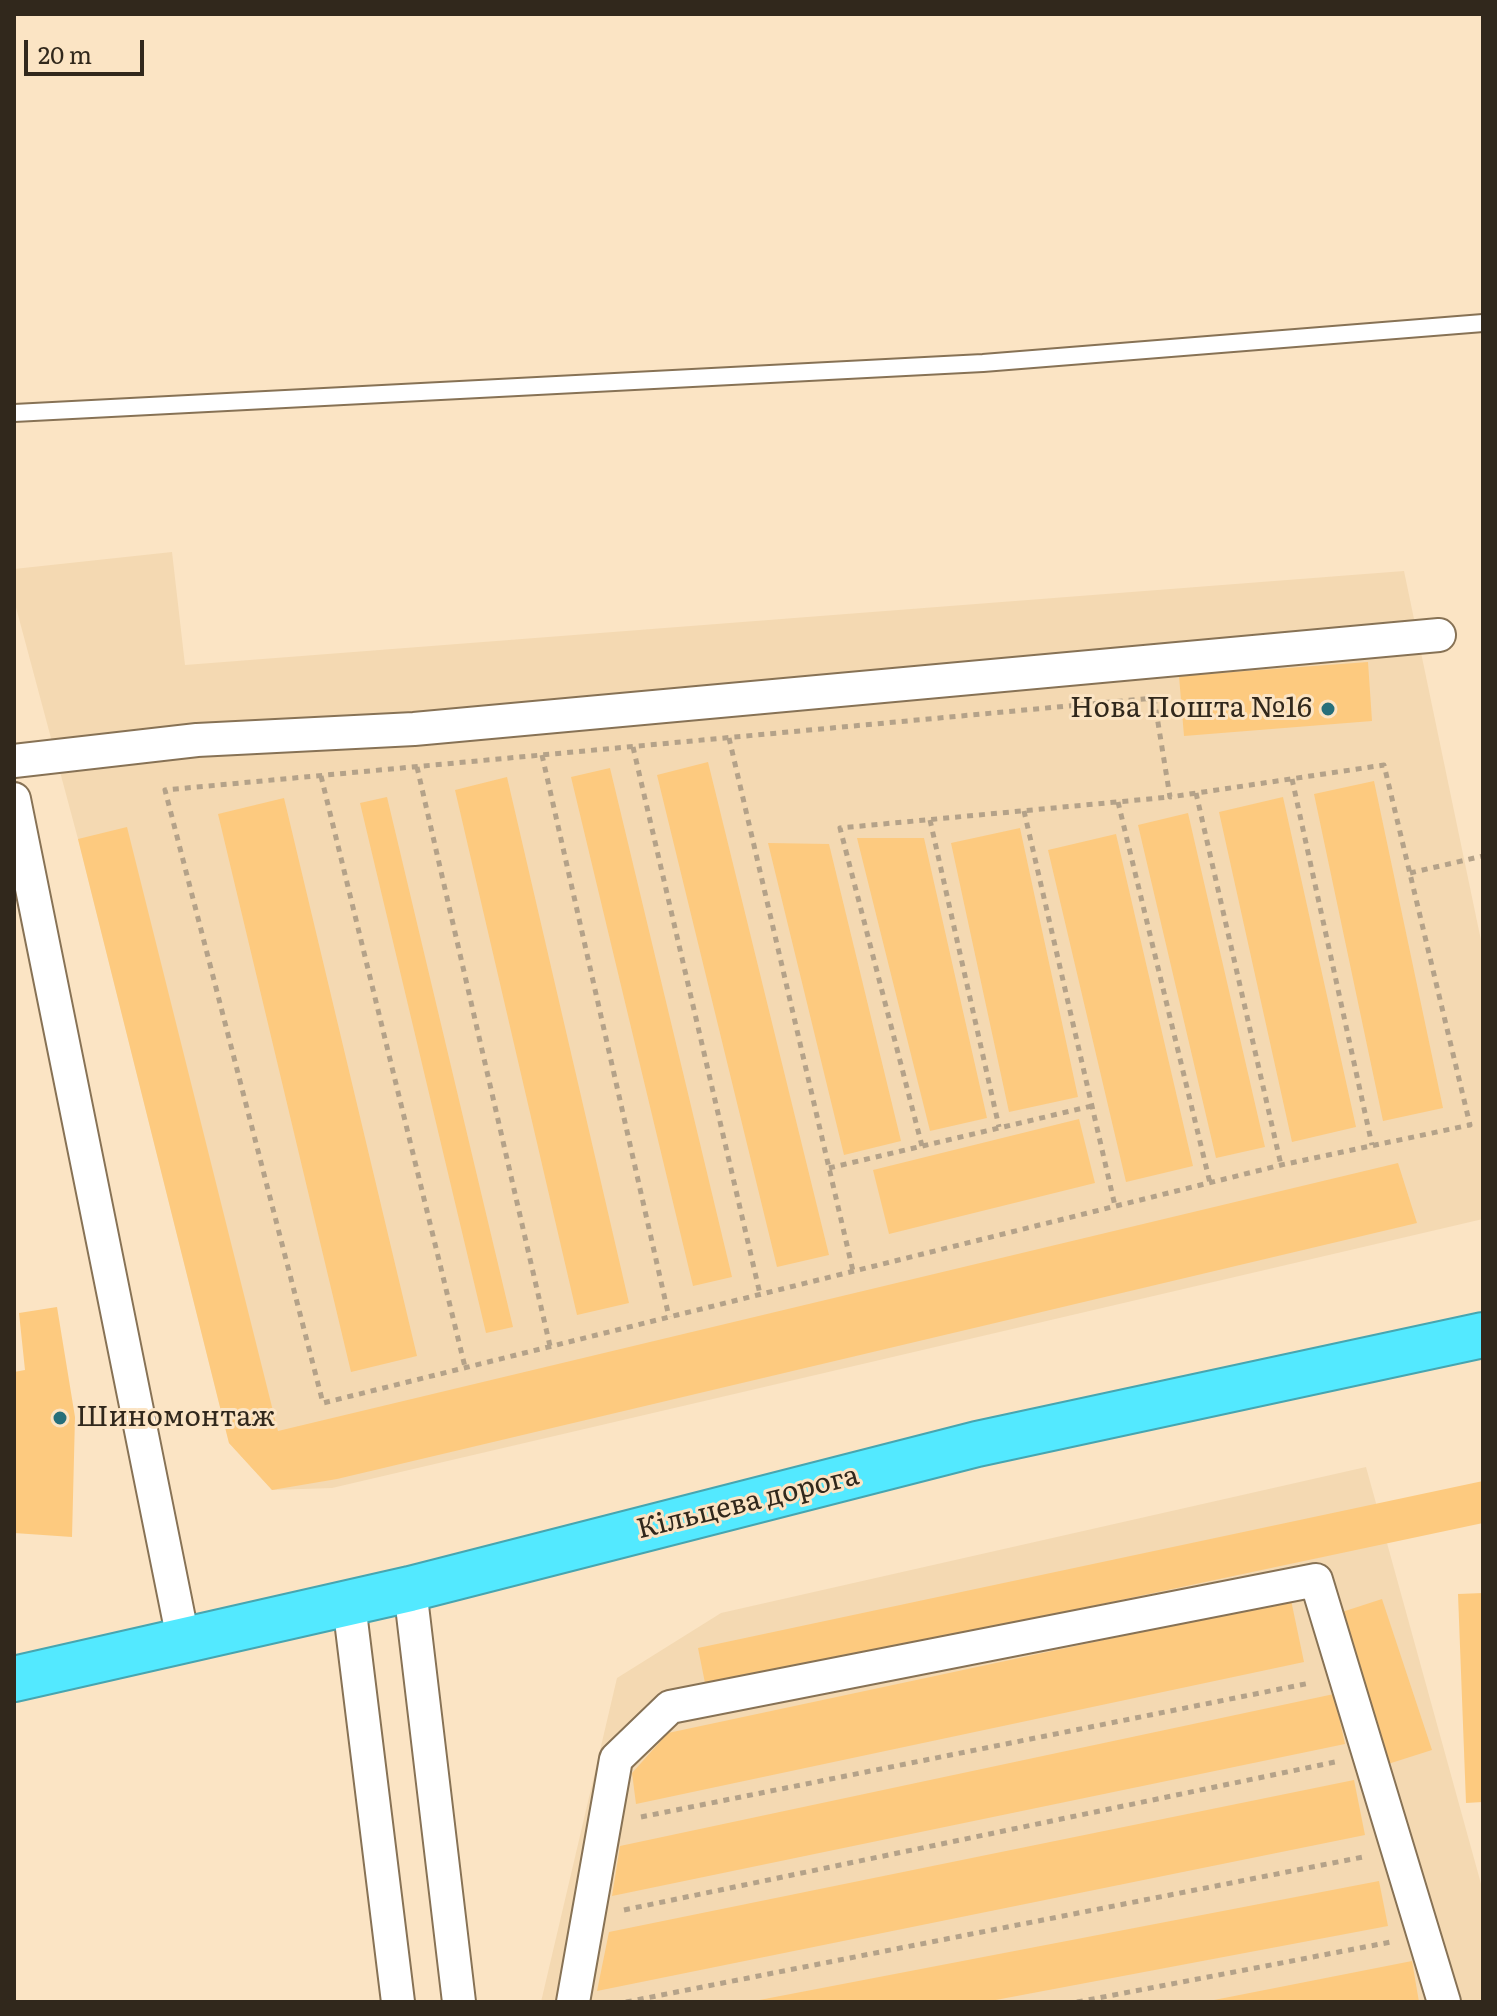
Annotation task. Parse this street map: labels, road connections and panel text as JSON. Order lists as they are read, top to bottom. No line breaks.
{"streets":{"highway":["Кільцева дорога"]},"places":["Нова Пошта №16","Шиномонтаж"],"scale_bar":"20 m"}
